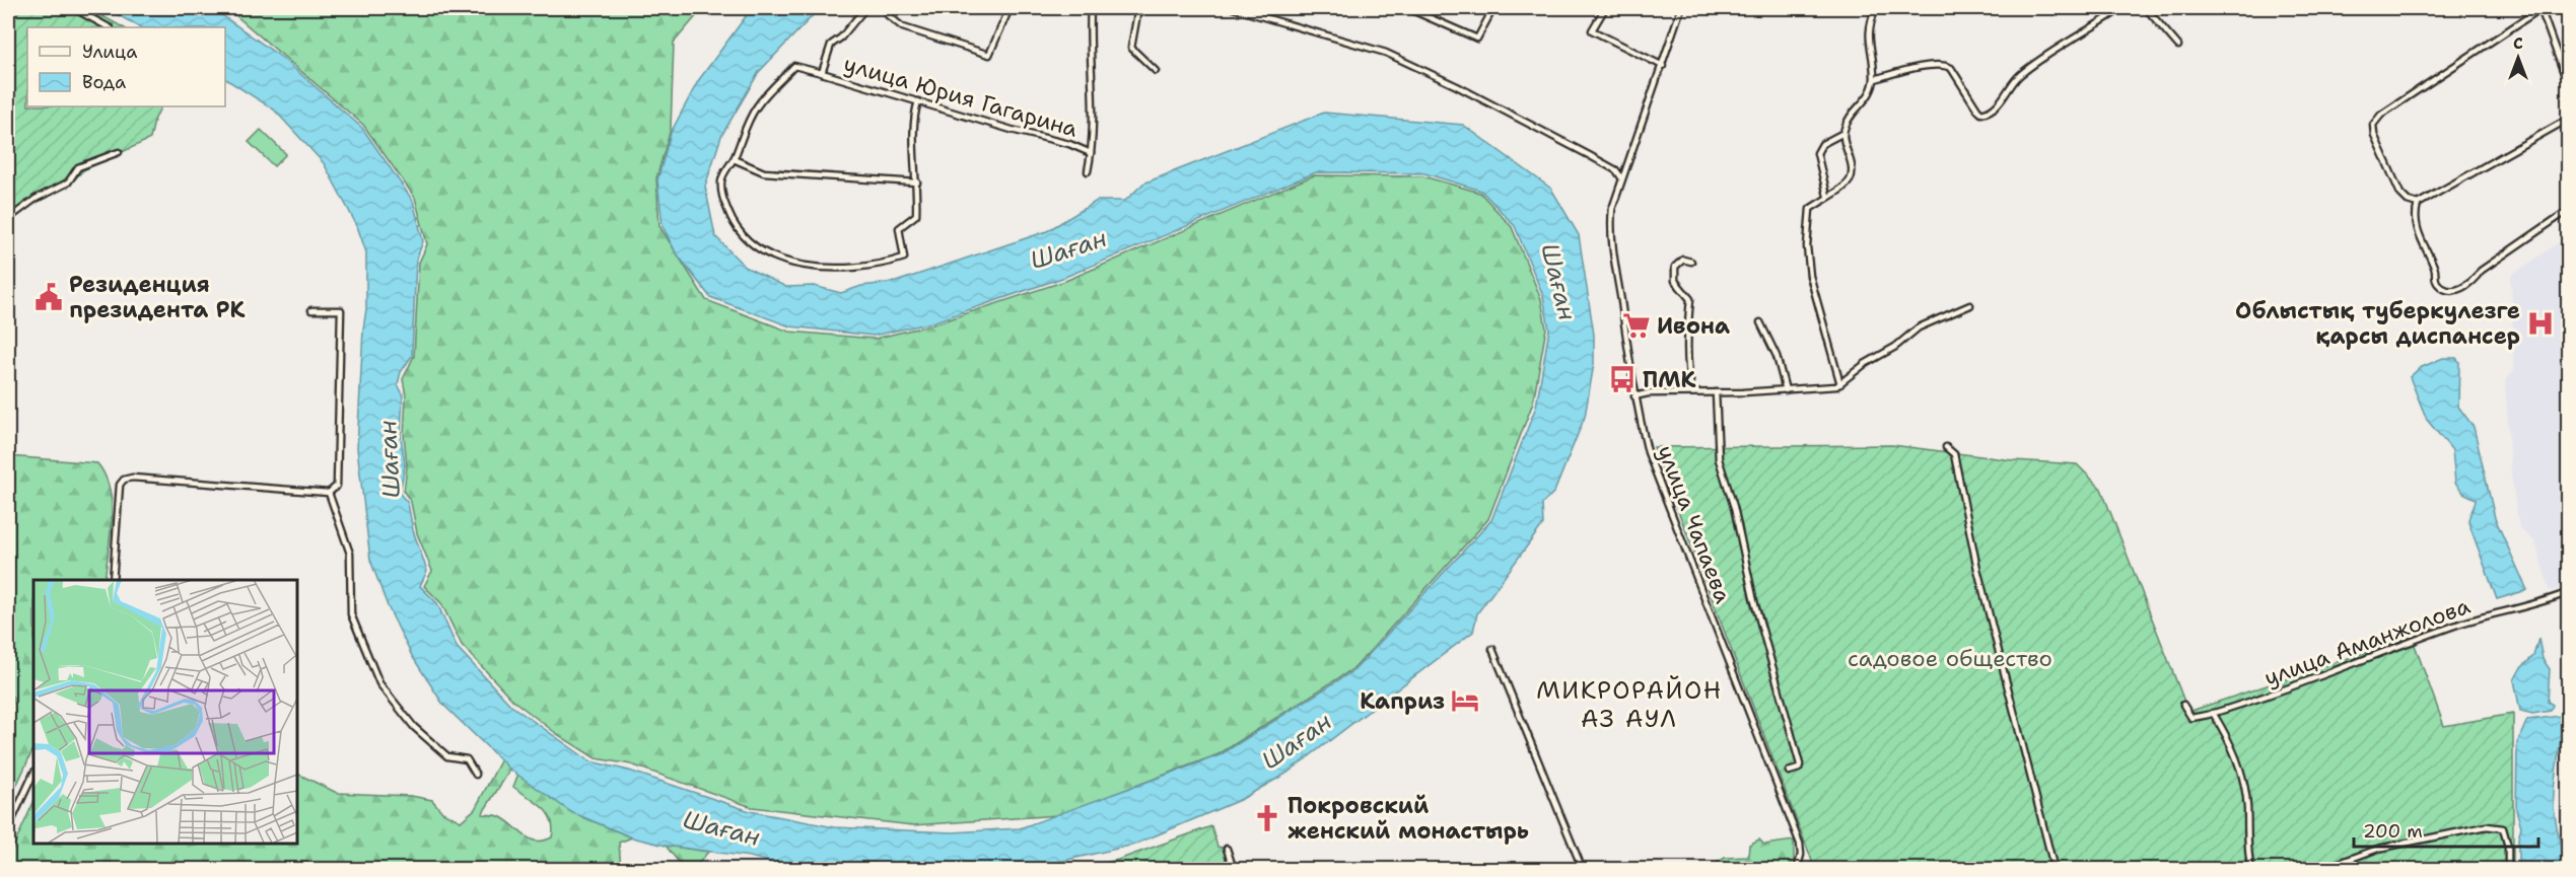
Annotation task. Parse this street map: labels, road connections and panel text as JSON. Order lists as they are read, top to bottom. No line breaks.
{"streets":{"street":["улица Юрия Гагарина","улица Чапаева","улица Аманжолова"]},"districts":["МИКРОРАЙОН АЗ АУЛ"],"water":["Шаған"],"parks":["садовое общество"],"places":{"public building":["Резиденция президента РК"],"hospital":["Облыстық туберкулезге қарсы диспансер"],"supermarket":["Ивона"],"bus stop":["ПМК"],"hotel":["Каприз"],"church":["Покровский женский монастырь"]},"legend":["Улица","Вода"],"scale_bar":"200 m","north":"top"}
